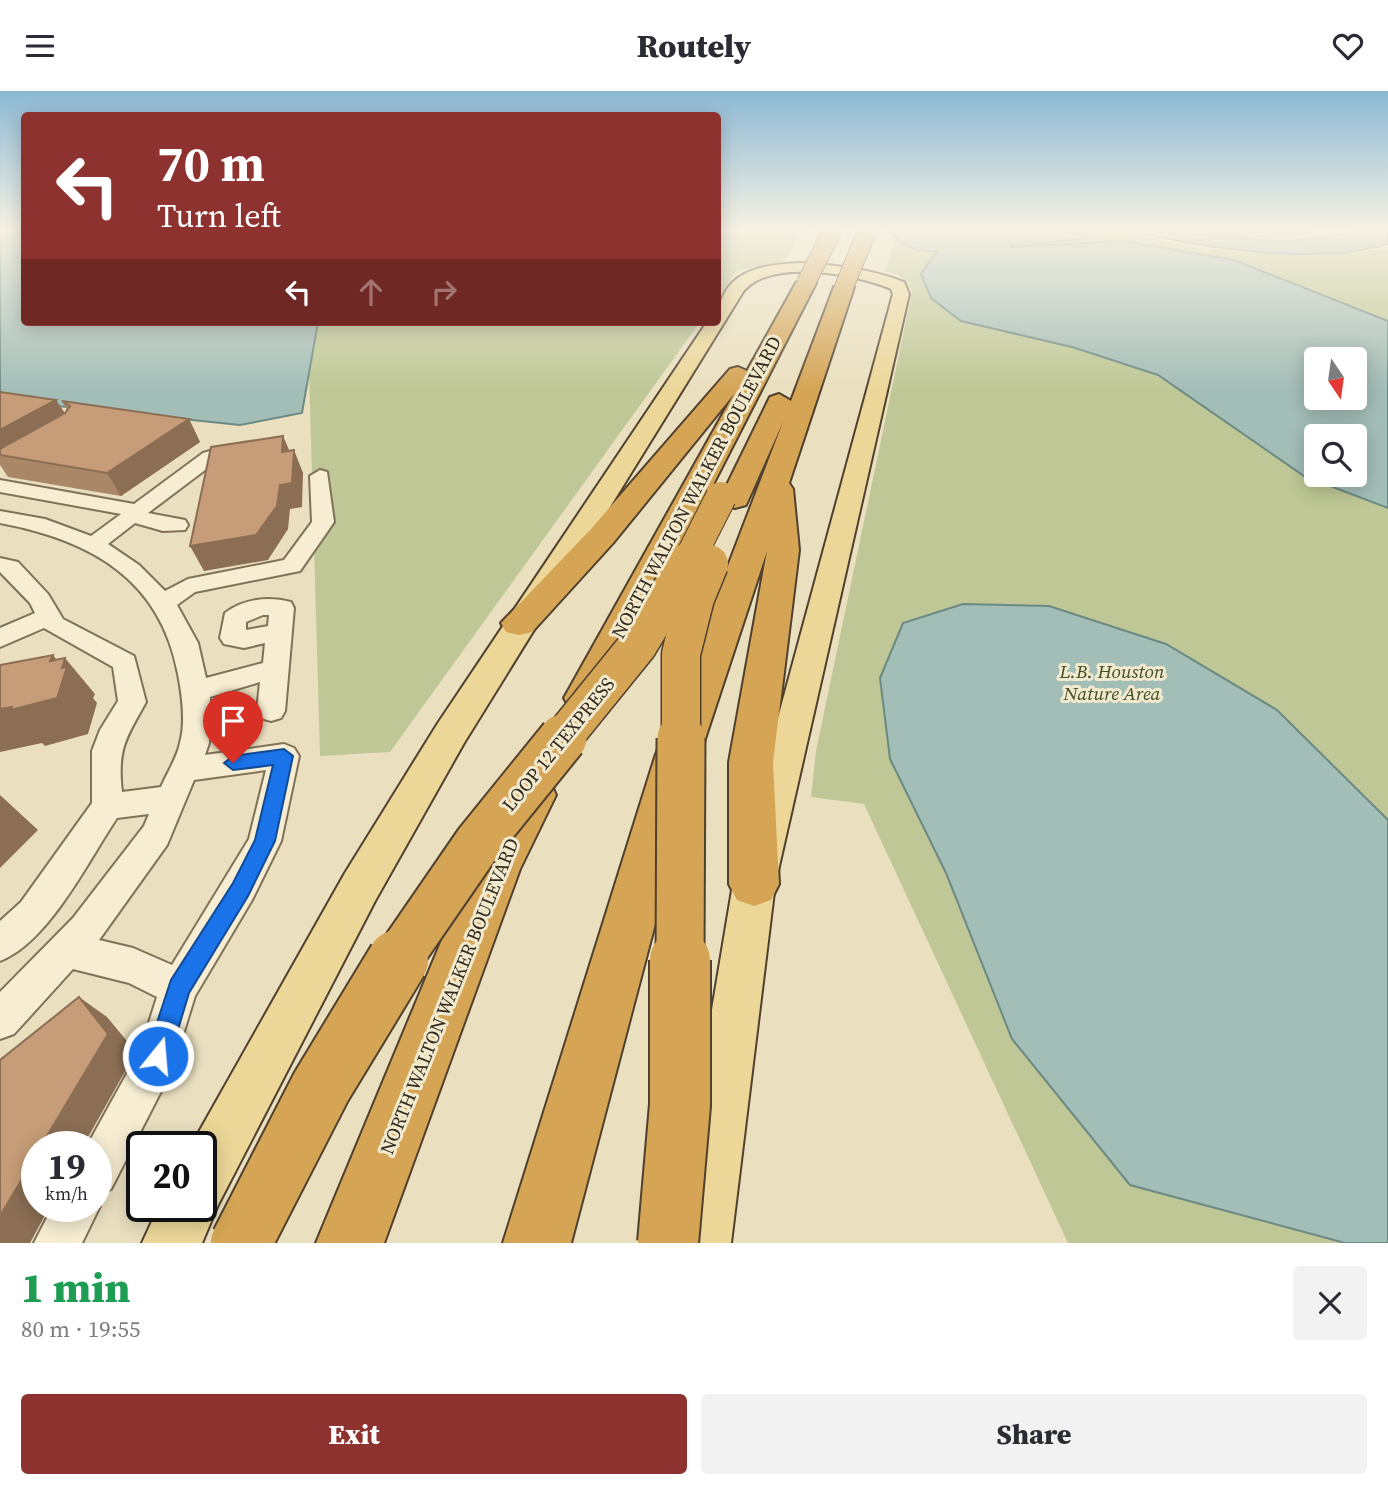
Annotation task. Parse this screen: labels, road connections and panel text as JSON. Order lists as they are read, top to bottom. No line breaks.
{"streets":{"highway":["NORTH WALTON WALKER BOULEVARD","LOOP 12 TEXPRESS"]},"crossings":[["NORTH WALTON WALKER BOULEVARD","LOOP 12 TEXPRESS"]],"parks":["L.B. Houston Nature Area"],"north":"bottom","page":{"header":"Routely","turn":["70 m","Turn left"],"speed":"19 km/h","limit":"20","heading":["1 min","80 m · 19:55"],"buttons":["Exit","Share"]}}
